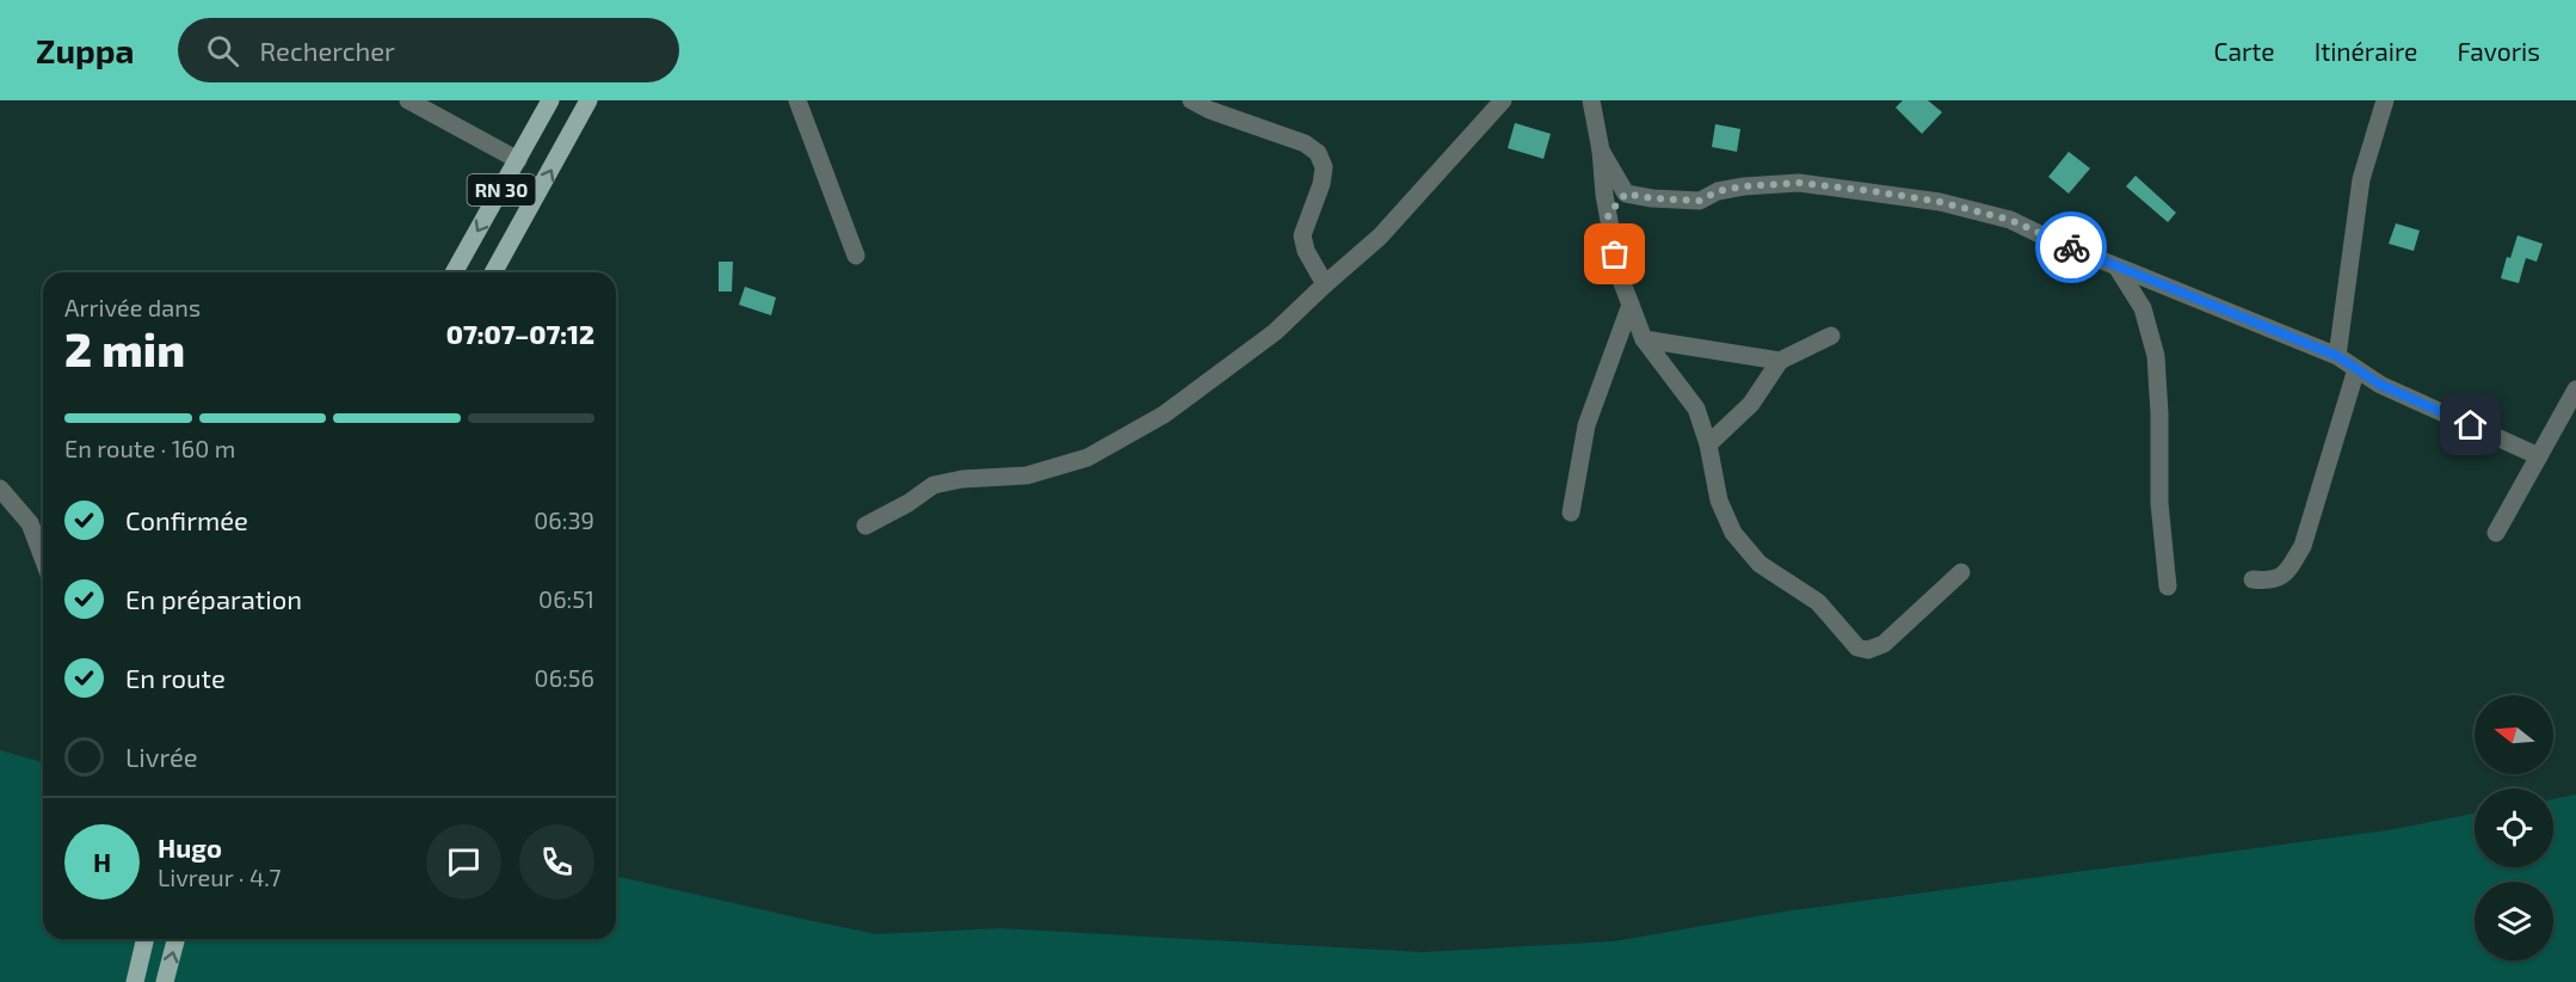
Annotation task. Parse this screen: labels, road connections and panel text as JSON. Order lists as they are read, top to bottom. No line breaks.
{"streets":{"main road":["RN 30"]},"north":"left","page":{"header":"Zuppa","search":"Rechercher","nav":["Carte","Itinéraire","Favoris"],"heading":["2 min","Arrivée dans","07:07–07:12"],"panel":["Hugo","Livreur · 4.7"],"bar":"En route · 160 m","list":[["Confirmée","06:39"],["En préparation","06:51"],["En route","06:56"],"Livrée"],"round":"H"}}
